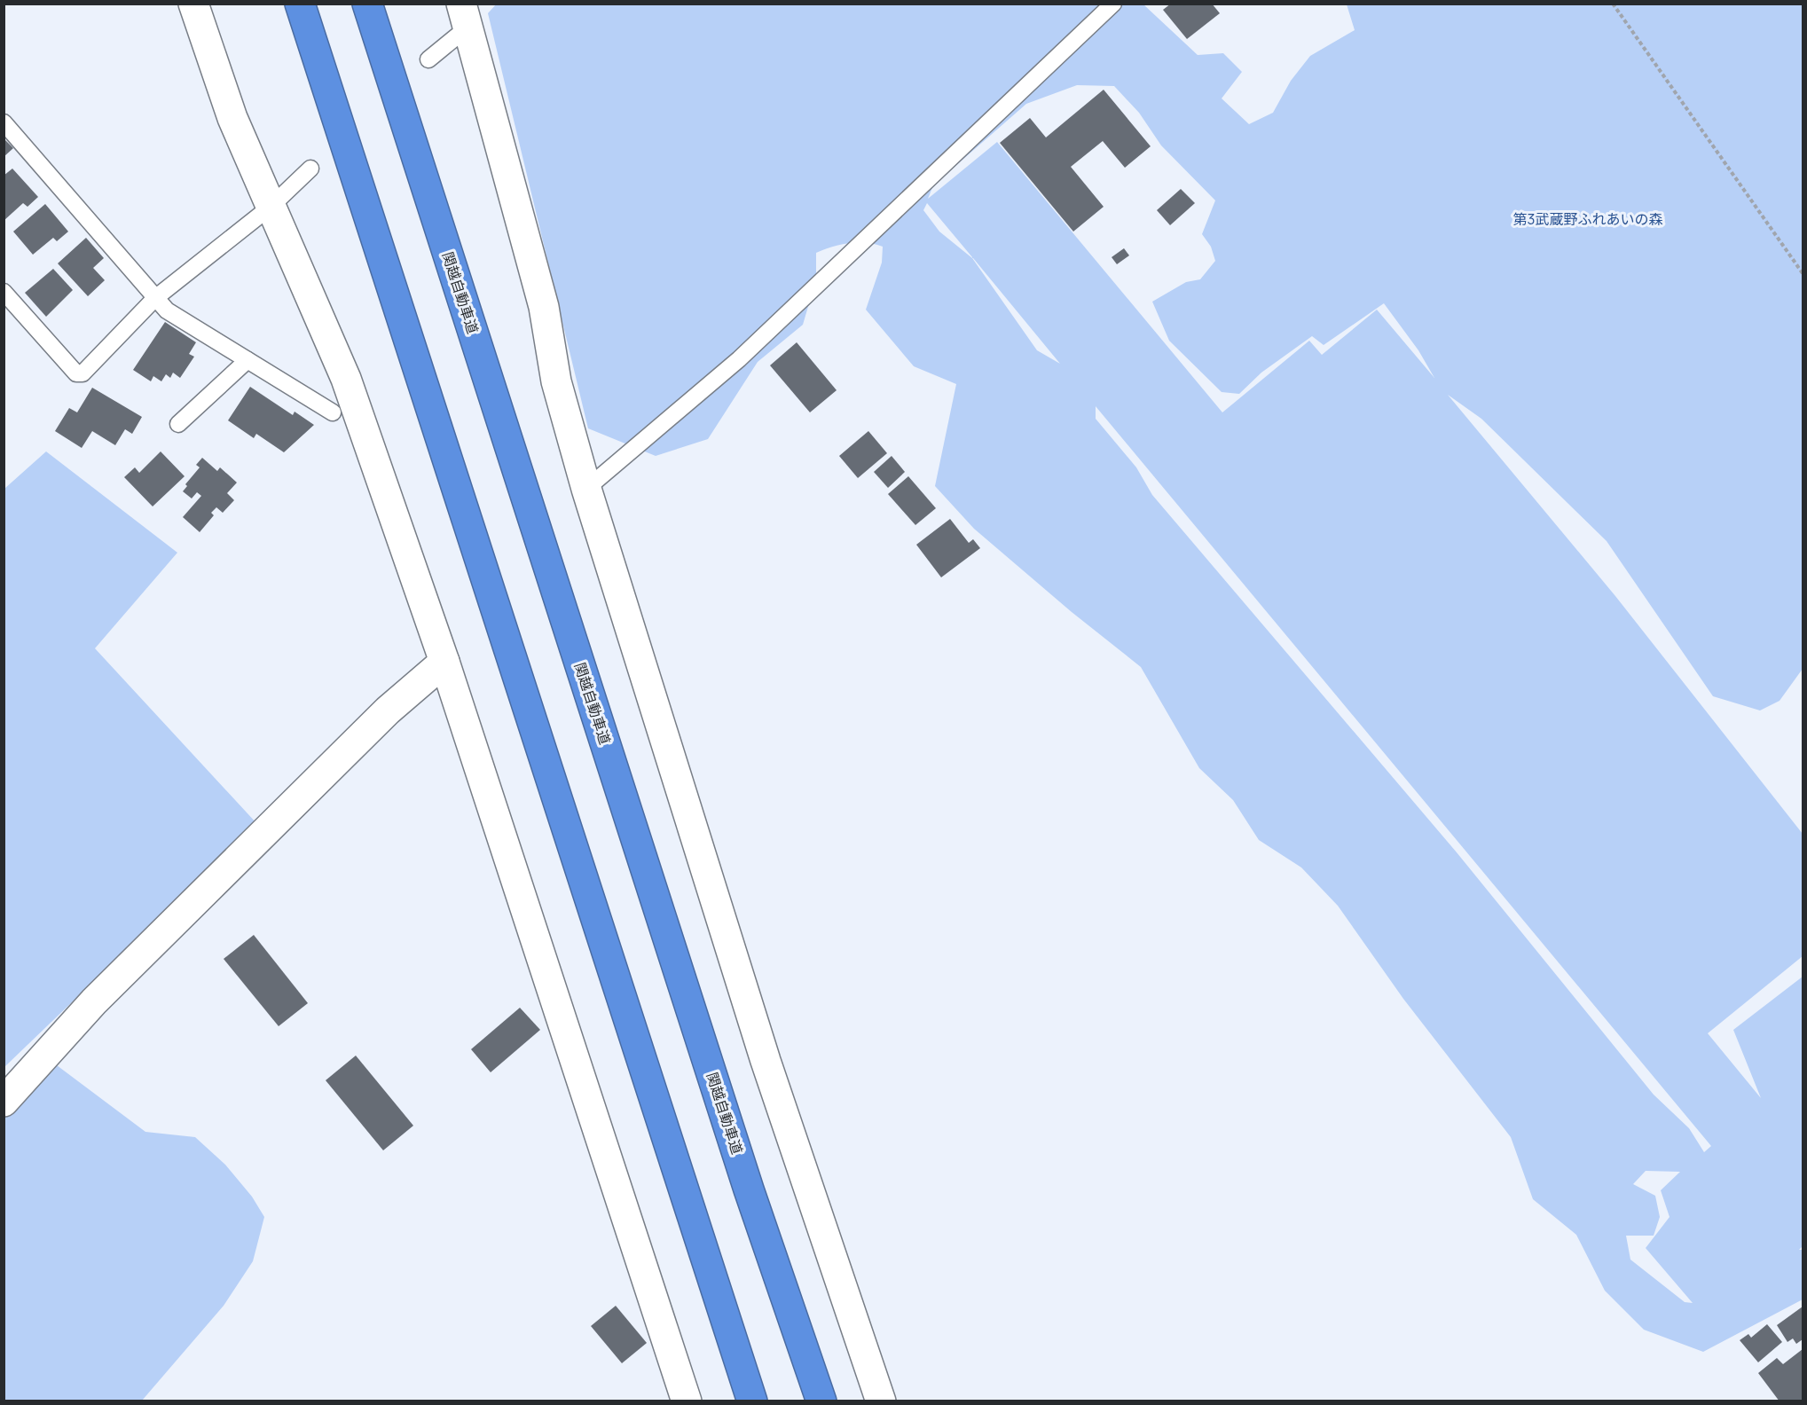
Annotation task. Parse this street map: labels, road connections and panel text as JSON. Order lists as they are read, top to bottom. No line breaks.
{"streets":{"highway":["関越自動車道"]},"parks":["第3武蔵野ふれあいの森"]}
